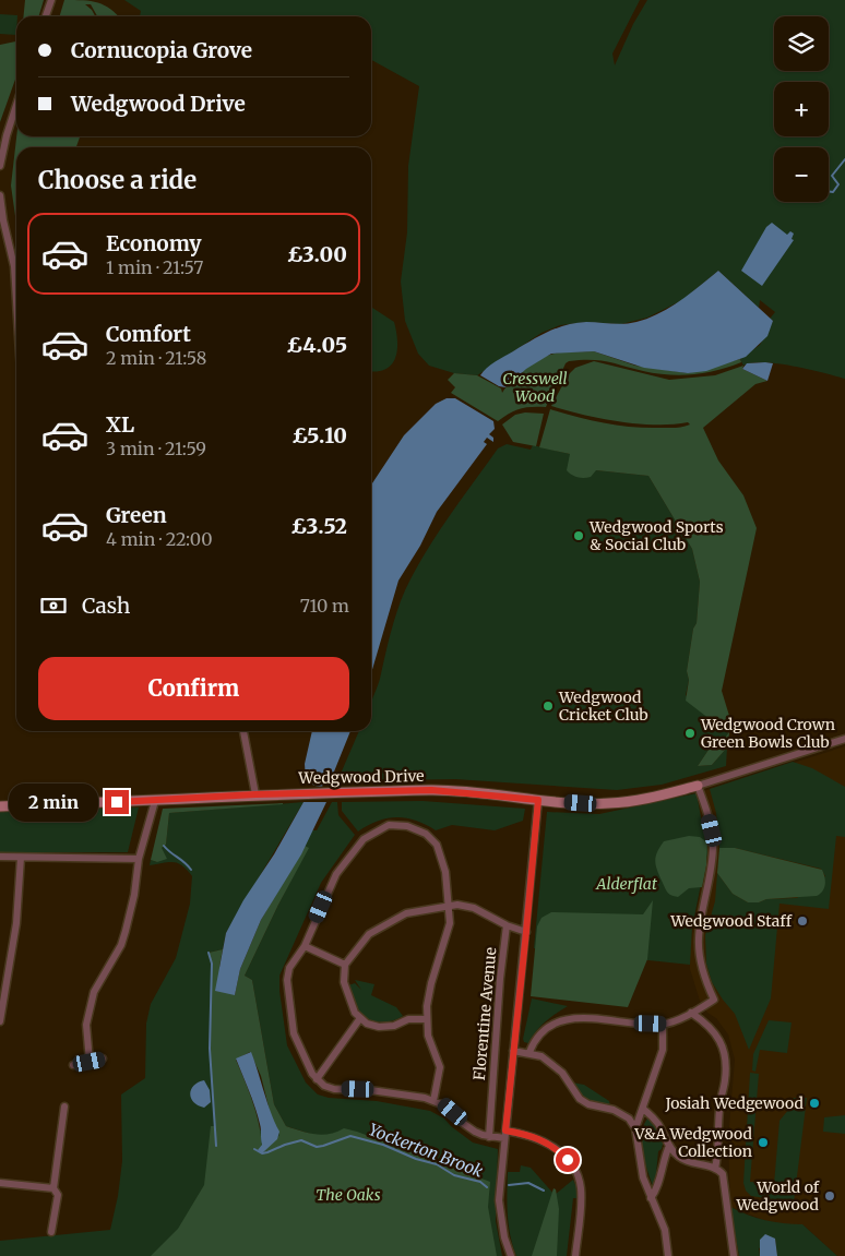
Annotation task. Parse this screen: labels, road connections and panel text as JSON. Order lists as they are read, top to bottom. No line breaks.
{"streets":{"street":["Wedgwood Drive","Florentine Avenue"]},"water":["Yockerton Brook"],"parks":["Cresswell Wood","Alderflat","The Oaks"],"places":["Wedgwood Sports & Social Club","Wedgwood Cricket Club","Wedgwood Crown Green Bowls Club","Wedgwood Staff","Josiah Wedgewood","V&A Wedgwood Collection","World of Wedgwood"],"page":{"map_buttons":["+","−"],"banner":["Cornucopia Grove","Wedgwood Drive"],"heading":"Choose a ride","list":[{"name":"Economy","note":"1 min · 21:57","value":"£3.00"},{"name":"Comfort","note":"2 min · 21:58","value":"£4.05"},{"name":"XL","note":"3 min · 21:59","value":"£5.10"},{"name":"Green","note":"4 min · 22:00","value":"£3.52"}],"pay":["Cash","710 m"],"buttons":"Confirm","bubble":"2 min"}}
